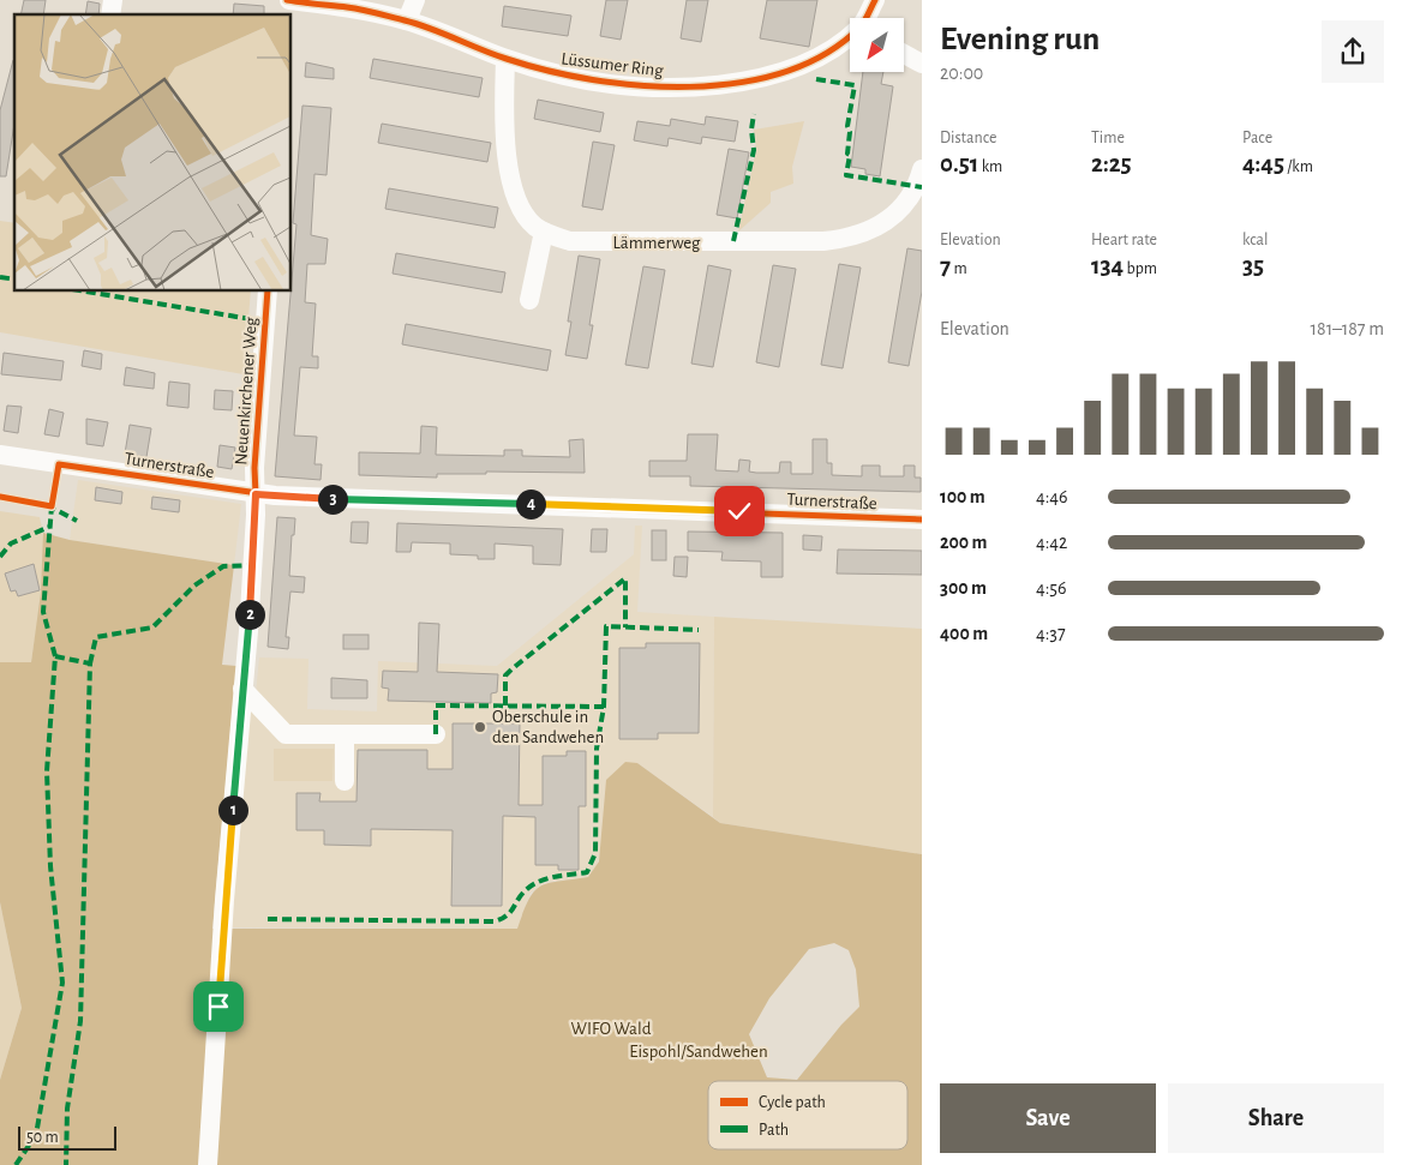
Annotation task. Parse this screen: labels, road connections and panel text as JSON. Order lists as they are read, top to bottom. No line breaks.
{"streets":{"street":["Lüssumer Ring","Lämmerweg","Neuenkirchener Weg","Turnerstraße"]},"crossings":[["Lüssumer Ring","Lämmerweg"],["Neuenkirchener Weg","Turnerstraße"]],"parks":["WIFO Wald","Eispohl/Sandwehen"],"places":["Oberschule in den Sandwehen"],"legend":["Cycle path","Path"],"scale_bar":"50 m","north":"bottom left","page":{"heading":["Evening run","20:00"],"stats":[["Distance","0.51 km"],["Time","2:25"],["Pace","4:45 /km"],["Elevation","7 m"],["Heart rate","134 bpm"],["kcal","35"]],"chart":["Elevation","181–187 m"],"list":[{"name":"100 m","note":"4:46"},{"name":"200 m","note":"4:42"},{"name":"300 m","note":"4:56"},{"name":"400 m","note":"4:37"}],"pins":["3","4","2","1"],"buttons":["Save","Share"],"scale":"50 m"}}
